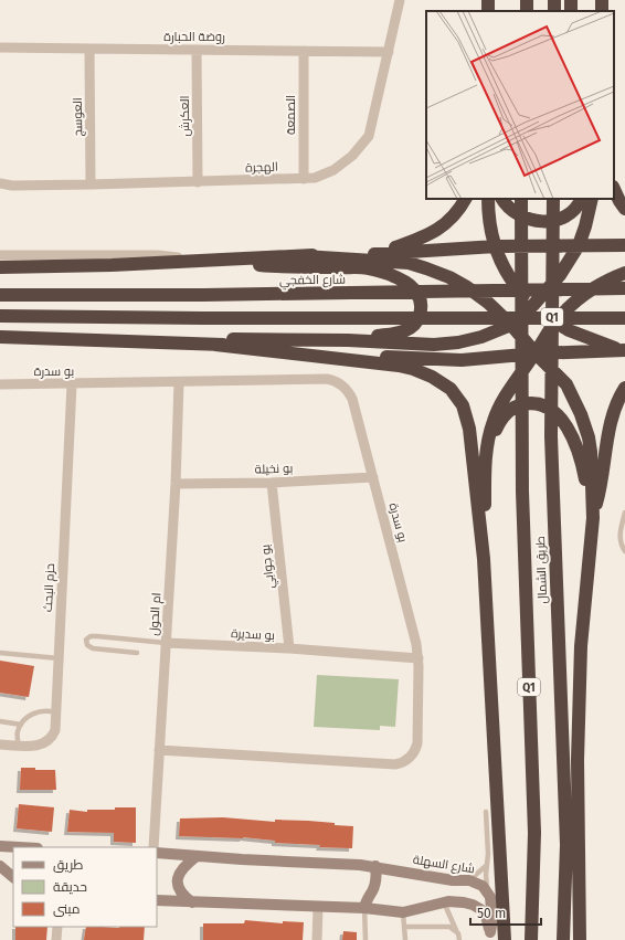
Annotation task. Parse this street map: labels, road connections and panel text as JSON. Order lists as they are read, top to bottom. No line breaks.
{"streets":{"highway":["شارع الخفجي","Q1","طريق الشمال"],"street":["روضة الحبارة","الصمعة","العكرش","العوسج","الهجرة","بو سدرة","بو نخيلة","بو جوابي","حزم البحث","ام الحول","بو سديرة","شارع السهلة"]},"crossings":[["روضة الحبارة","الصمعة"],["روضة الحبارة","العكرش"],["روضة الحبارة","العوسج"],["روضة الحبارة","الهجرة"],["الصمعة","الهجرة"],["العكرش","الهجرة"],["العوسج","الهجرة"],["بو سدرة","بو نخيلة"],["بو سدرة","حزم البحث"],["بو سدرة","ام الحول"],["بو سدرة","بو سديرة"],["بو نخيلة","بو جوابي"],["بو نخيلة","ام الحول"],["بو جوابي","بو سديرة"],["ام الحول","بو سديرة"]],"legend":["طريق","حديقة","مبنى"],"scale_bar":"50 m"}
